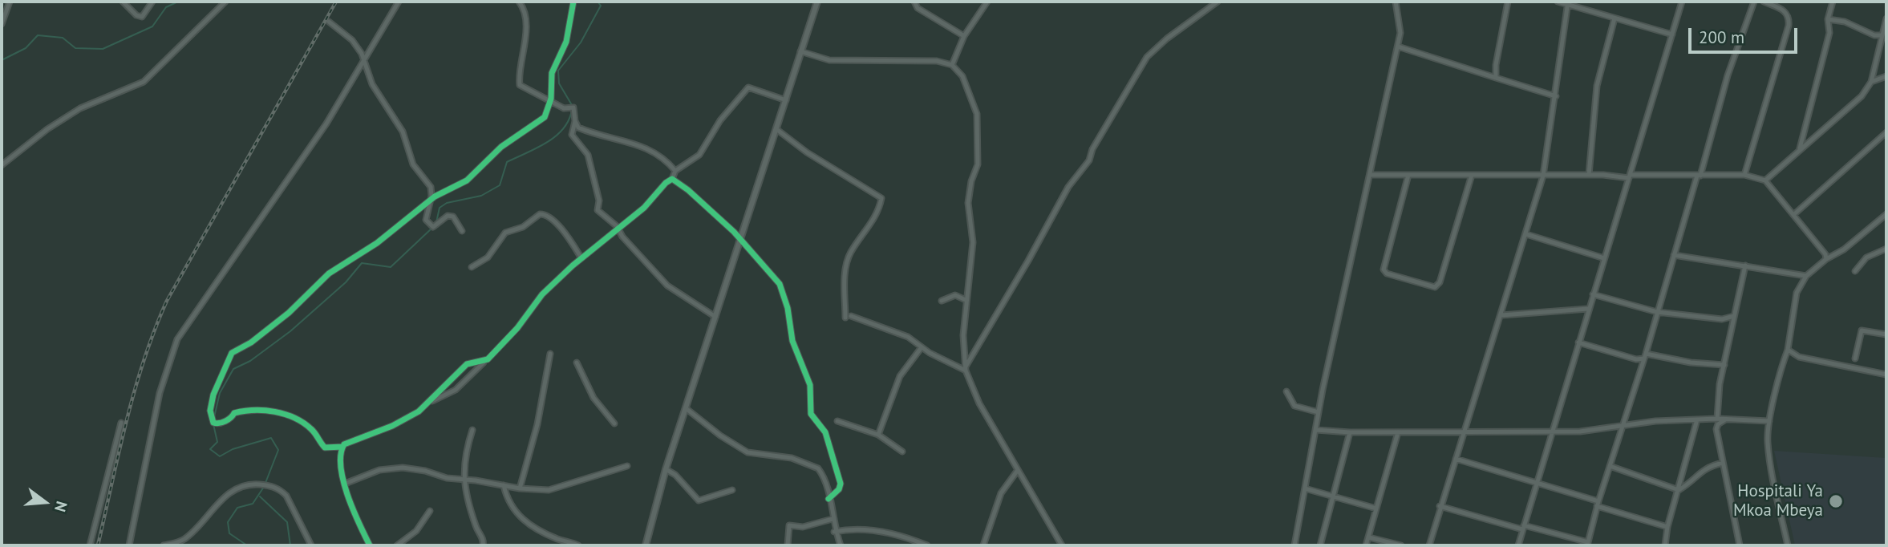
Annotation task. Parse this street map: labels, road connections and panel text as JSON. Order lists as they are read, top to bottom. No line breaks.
{"places":["Hospitali Ya Mkoa Mbeya"],"scale_bar":"200 m","north":"right"}
